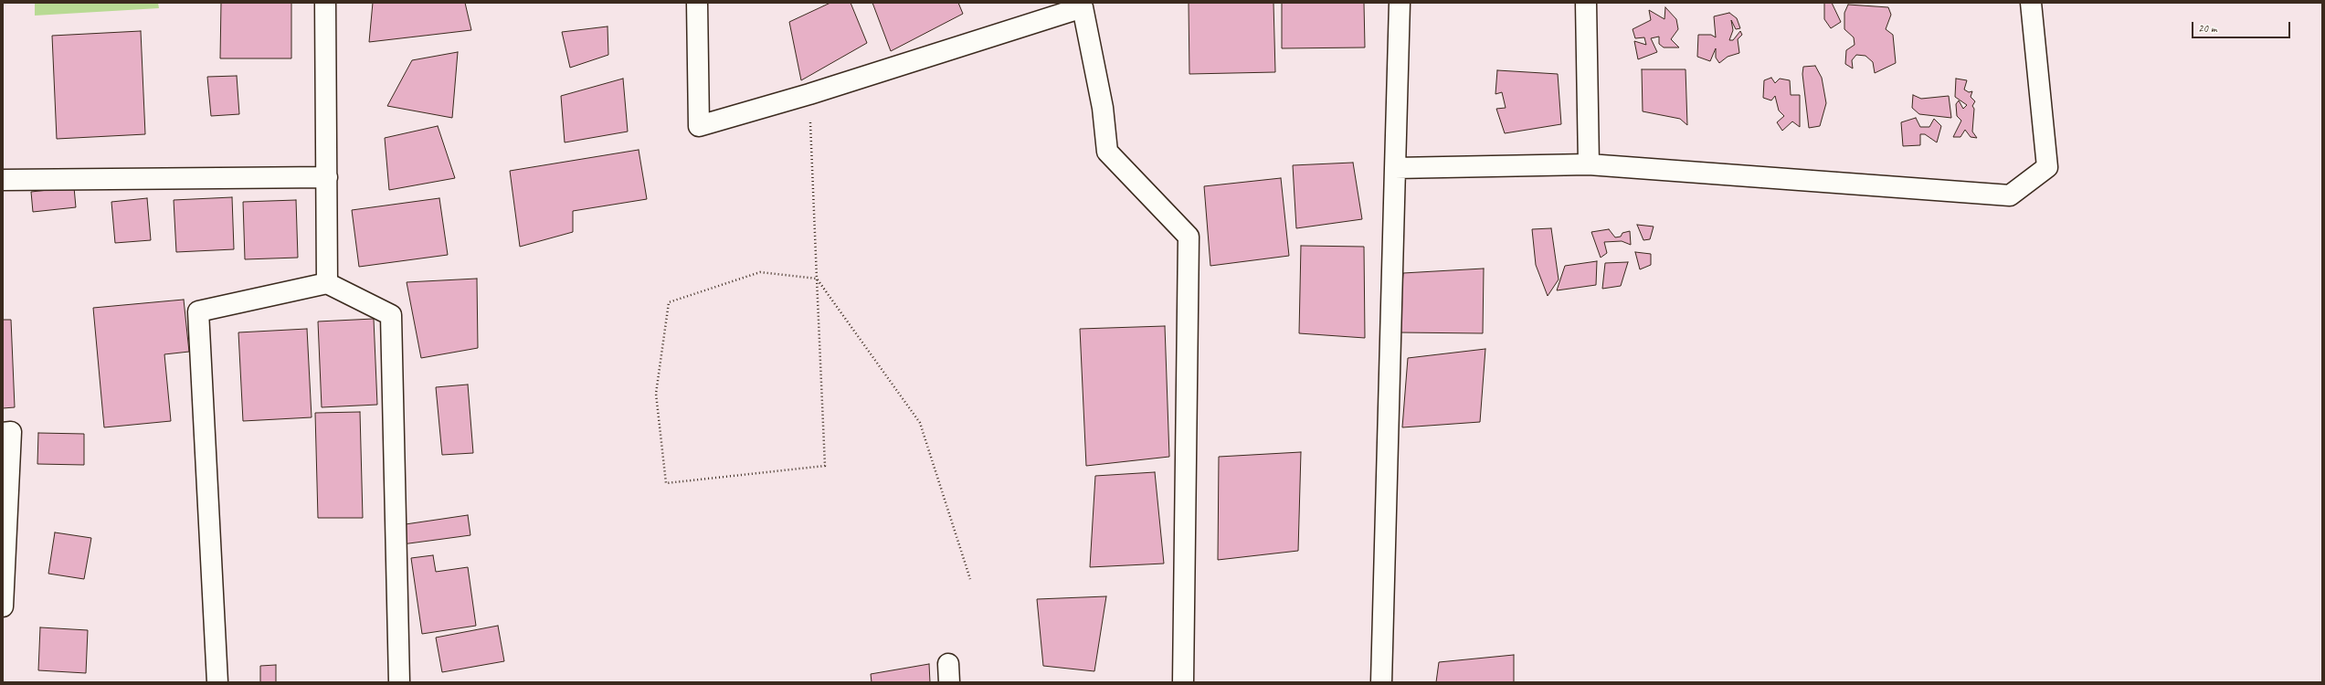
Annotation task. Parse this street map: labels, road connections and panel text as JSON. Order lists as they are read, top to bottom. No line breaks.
{"scale_bar":"20 m"}
